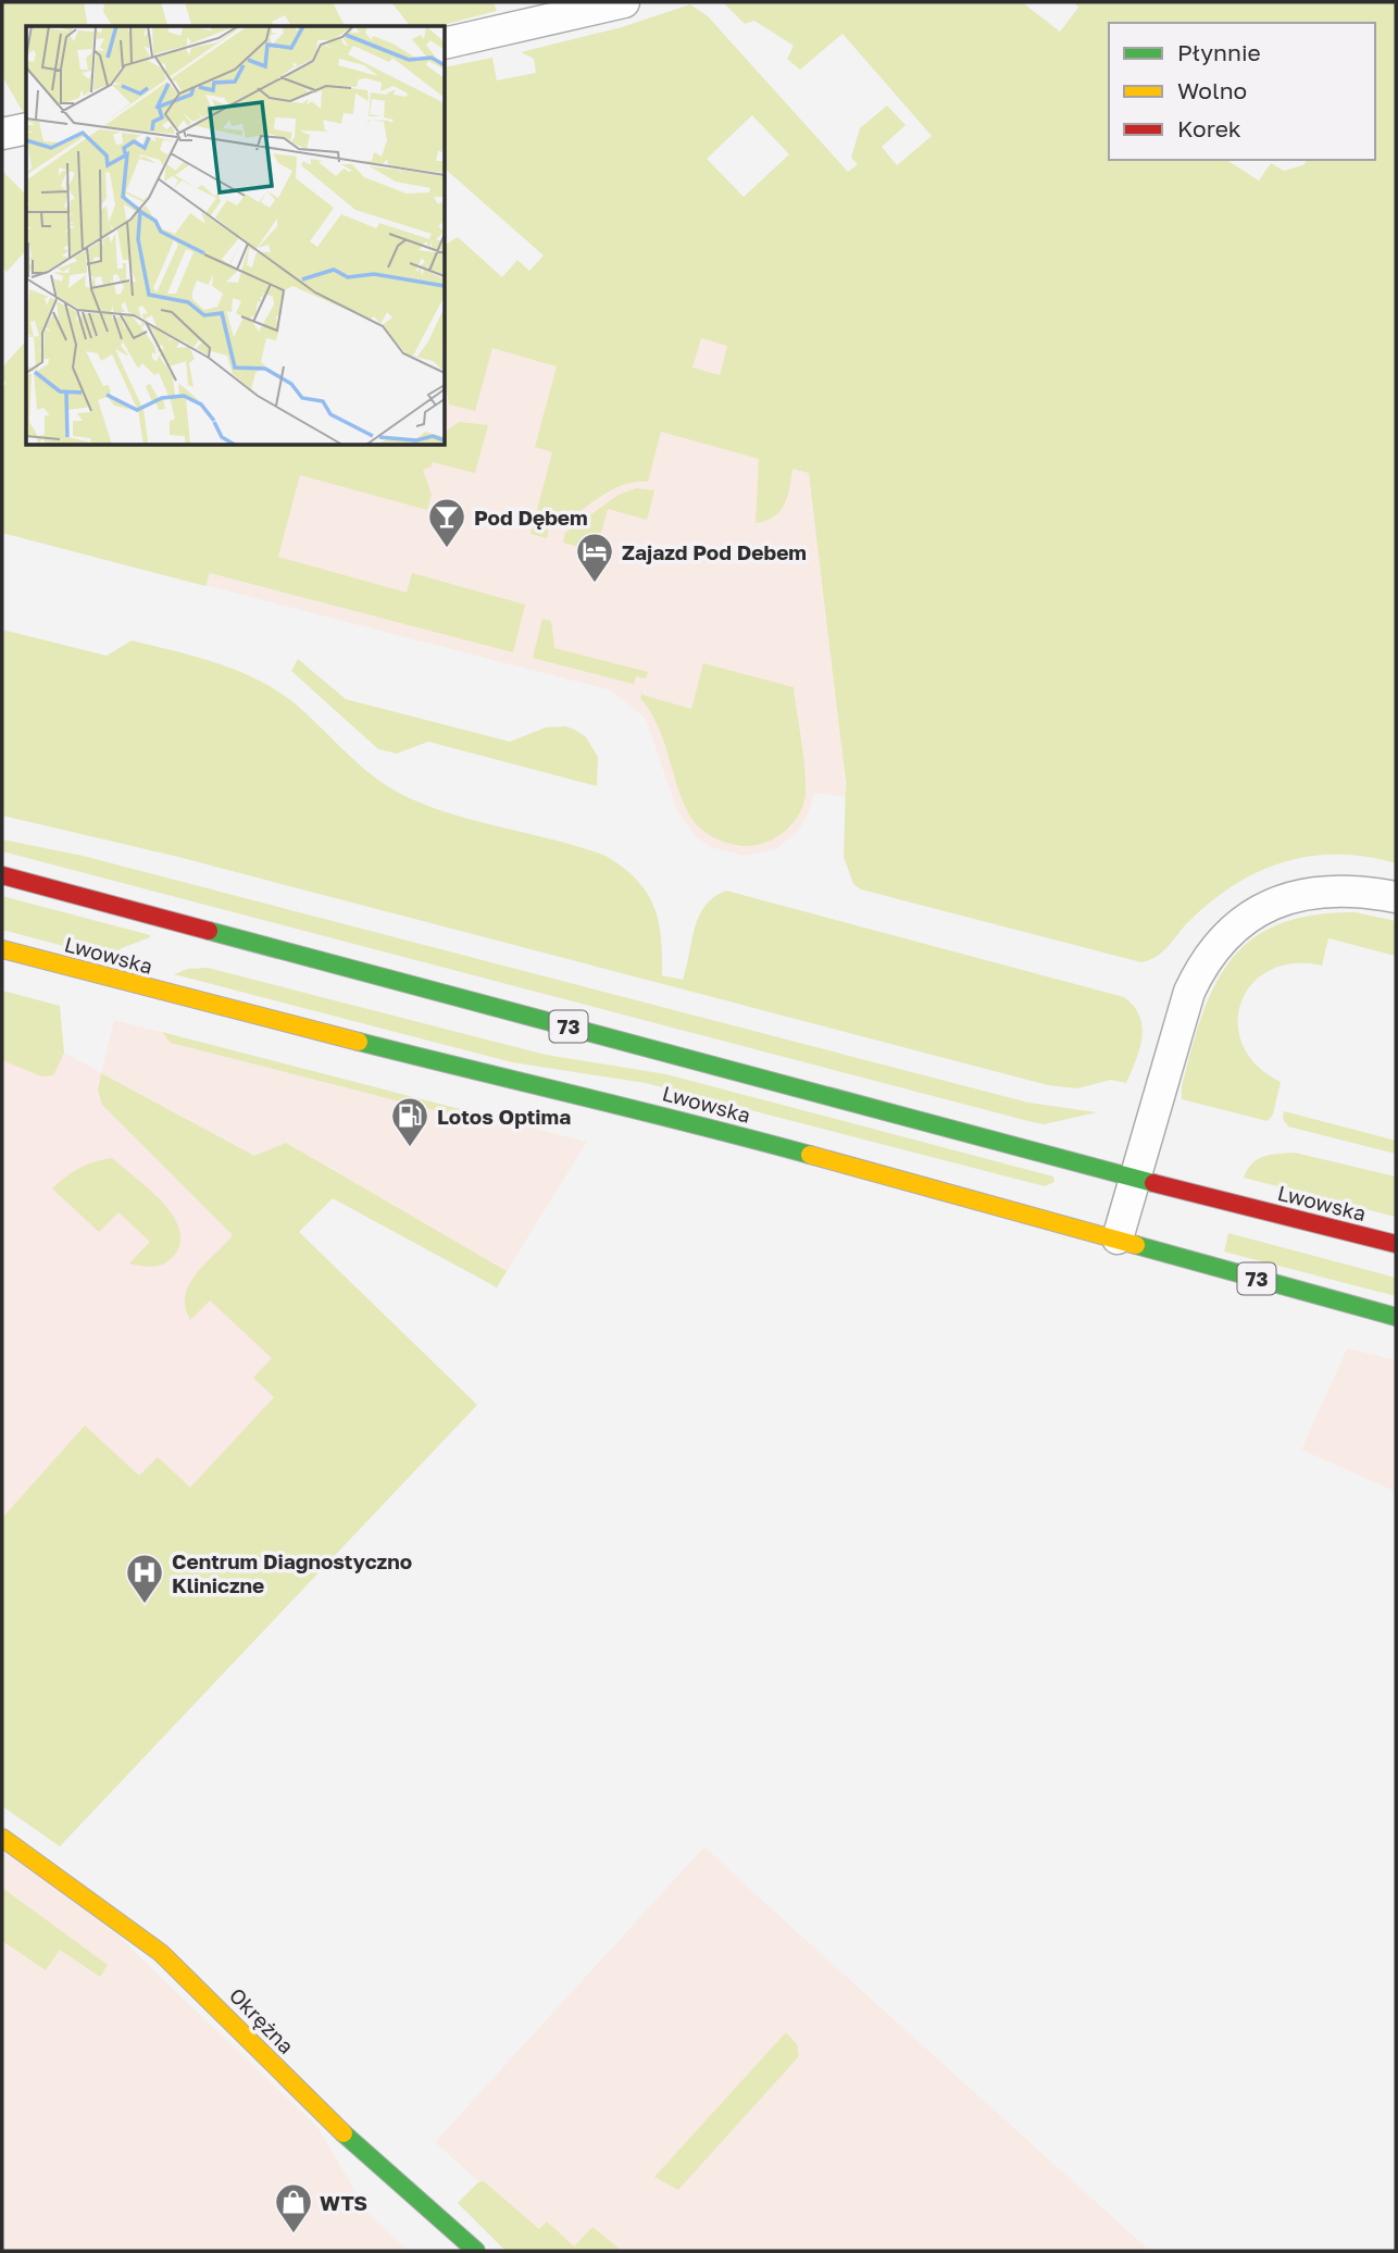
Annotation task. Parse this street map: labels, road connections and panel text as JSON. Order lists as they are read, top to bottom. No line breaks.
{"streets":{"main road":["Lwowska","73","Okrężna"]},"places":{"bar":["Pod Dębem"],"hotel":["Zajazd Pod Debem"],"fuel station":["Lotos Optima"],"hospital":["Centrum Diagnostyczno Kliniczne"],"shop":["WTS"]},"legend":["Płynnie","Wolno","Korek"]}
